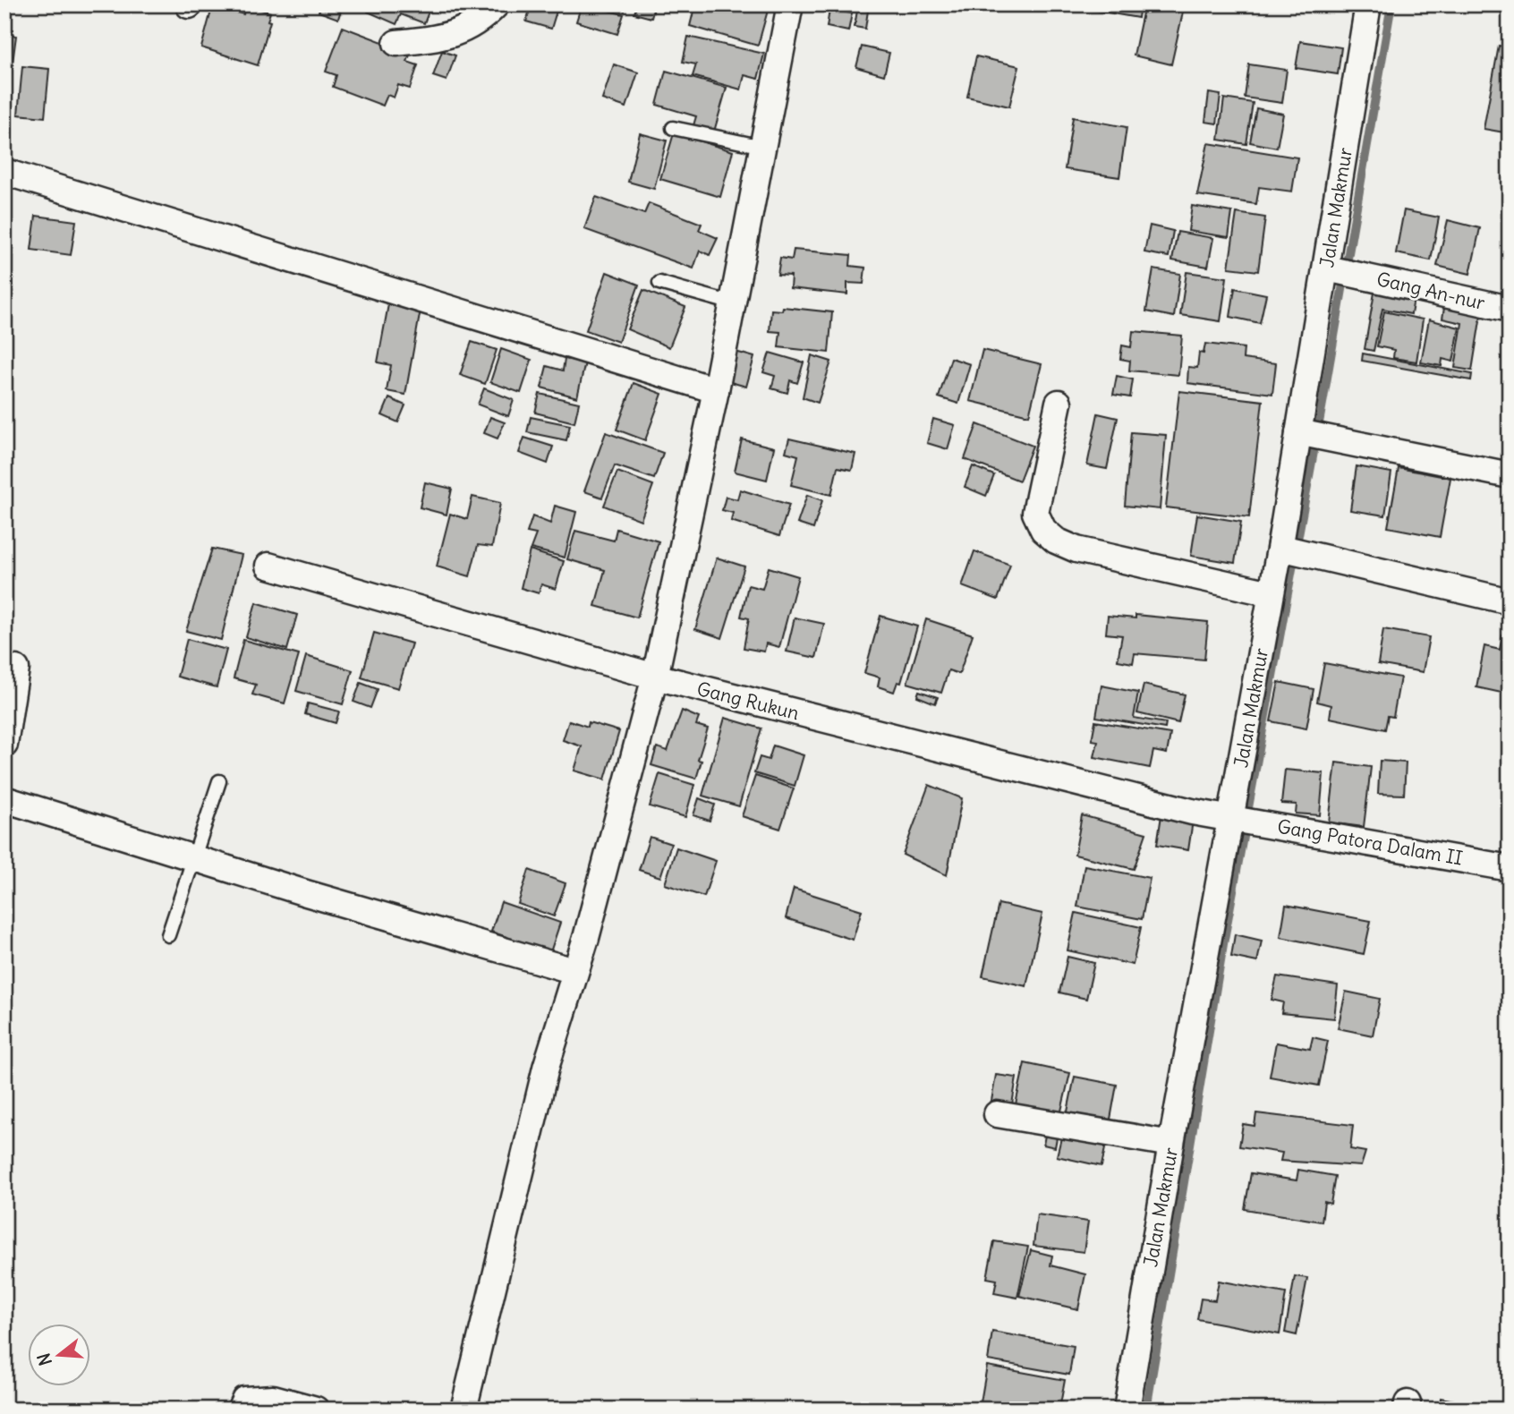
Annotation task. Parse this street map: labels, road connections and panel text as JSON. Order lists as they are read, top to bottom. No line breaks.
{"streets":{"street":["Jalan Makmur","Gang An-nur","Gang Rukun","Gang Patora Dalam II"]},"crossings":[["Jalan Makmur","Gang An-nur"],["Jalan Makmur","Gang Rukun"],["Jalan Makmur","Gang Patora Dalam II"],["Gang Rukun","Gang Patora Dalam II"]],"north":"left"}
